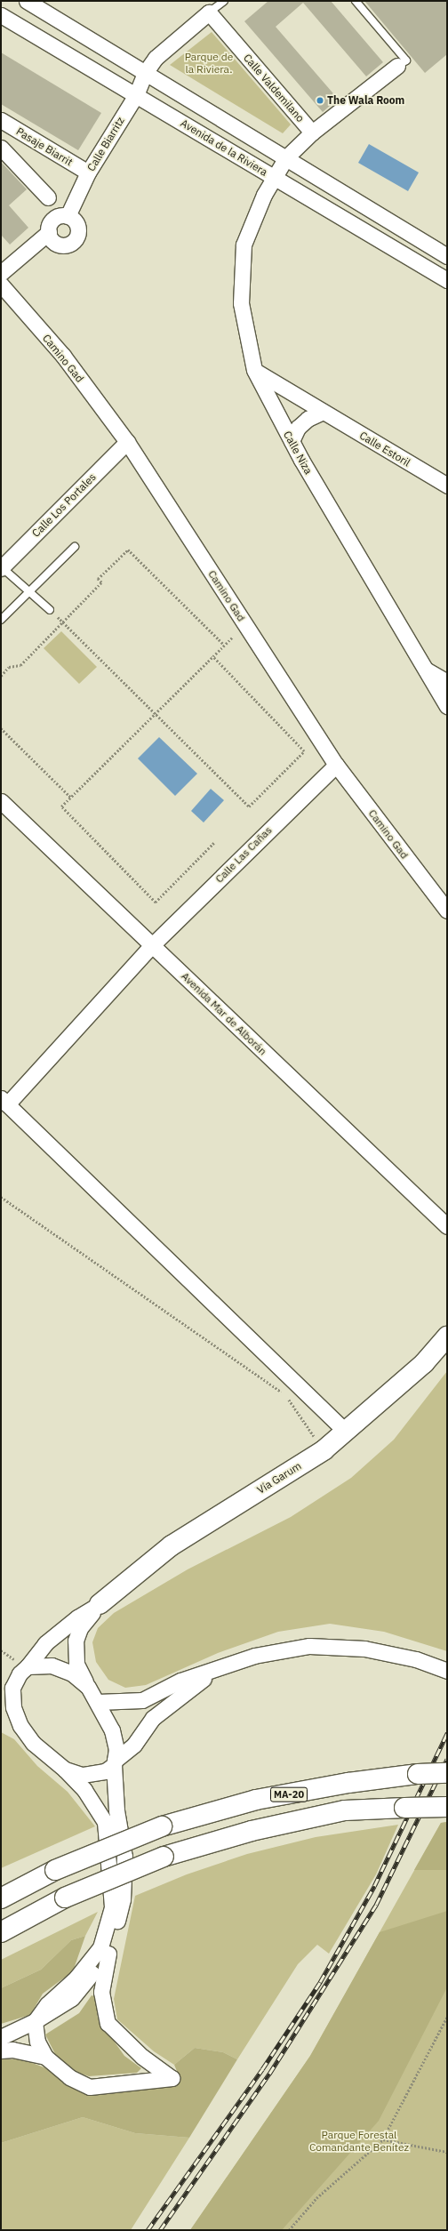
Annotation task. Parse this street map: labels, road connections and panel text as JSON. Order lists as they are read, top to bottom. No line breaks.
{"streets":{"main road":["Vía Garum","MA-20"],"street":["Calle Valdemilano","Calle Biarritz","Pasaje Biarrit","Avenida de la Riviera","Camino Gad","Calle Estoril","Calle Niza","Calle Los Portales","Calle Las Cañas","Avenida Mar de Alborán"]},"crossings":[["Calle Valdemilano","Calle Biarritz"],["Calle Valdemilano","Calle Niza"],["Calle Biarritz","Pasaje Biarrit"],["Calle Biarritz","Avenida de la Riviera"],["Avenida de la Riviera","Calle Niza"],["Camino Gad","Calle Los Portales"],["Camino Gad","Calle Las Cañas"],["Calle Estoril","Calle Niza"],["Calle Las Cañas","Avenida Mar de Alborán"]],"parks":["Parque de la Riviera.","Parque Forestal Comandante Benítez"],"places":["The Wala Room"]}
